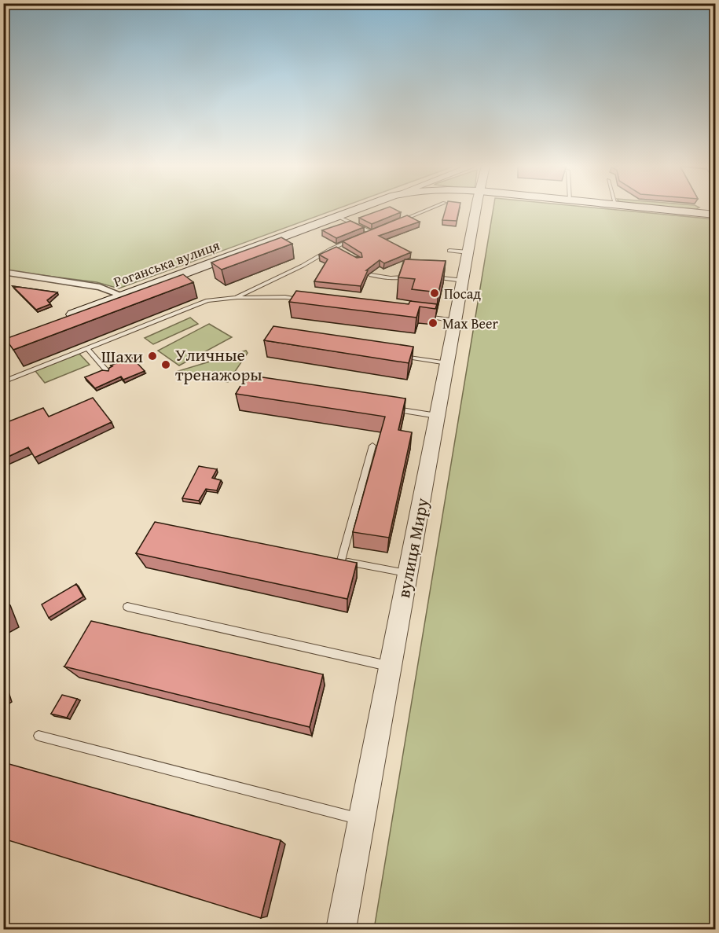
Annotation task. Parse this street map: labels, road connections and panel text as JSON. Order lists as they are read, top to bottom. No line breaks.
{"streets":{"main road":["Роганська вулиця"],"street":["вулиця Миру"]},"places":["Посад","Max Beer","Шахи","Уличные тренажоры"]}
